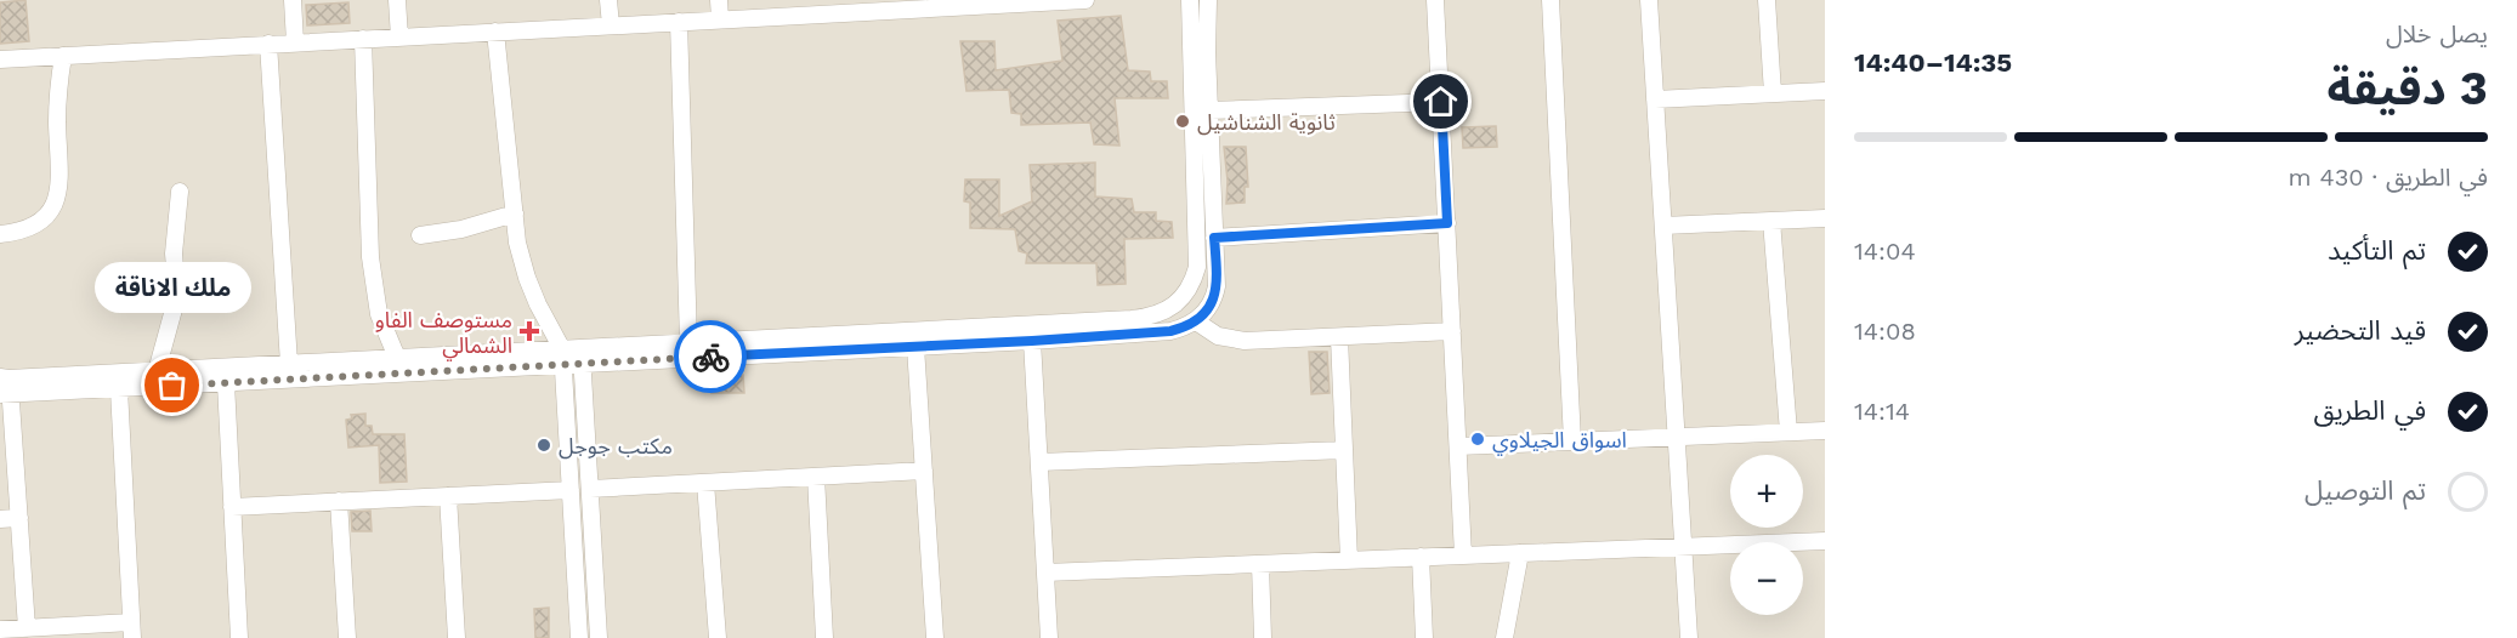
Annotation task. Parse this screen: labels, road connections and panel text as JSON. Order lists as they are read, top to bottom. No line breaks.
{"places":{"other":["ثانوية الشناشيل","ملك الاناقة","اسواق الجيلاوي","مكتب جوجل"],"health":["مستوصف الفاو الشمالي"]},"page":{"heading":["3 دقيقة","يصل خلال","14:35–14:40"],"bar":"في الطريق · 430 m","list":[["تم التأكيد","14:04"],["قيد التحضير","14:08"],["في الطريق","14:14"],"تم التوصيل"],"bubble":"ملك الاناقة","map_buttons":["+","−"]}}
